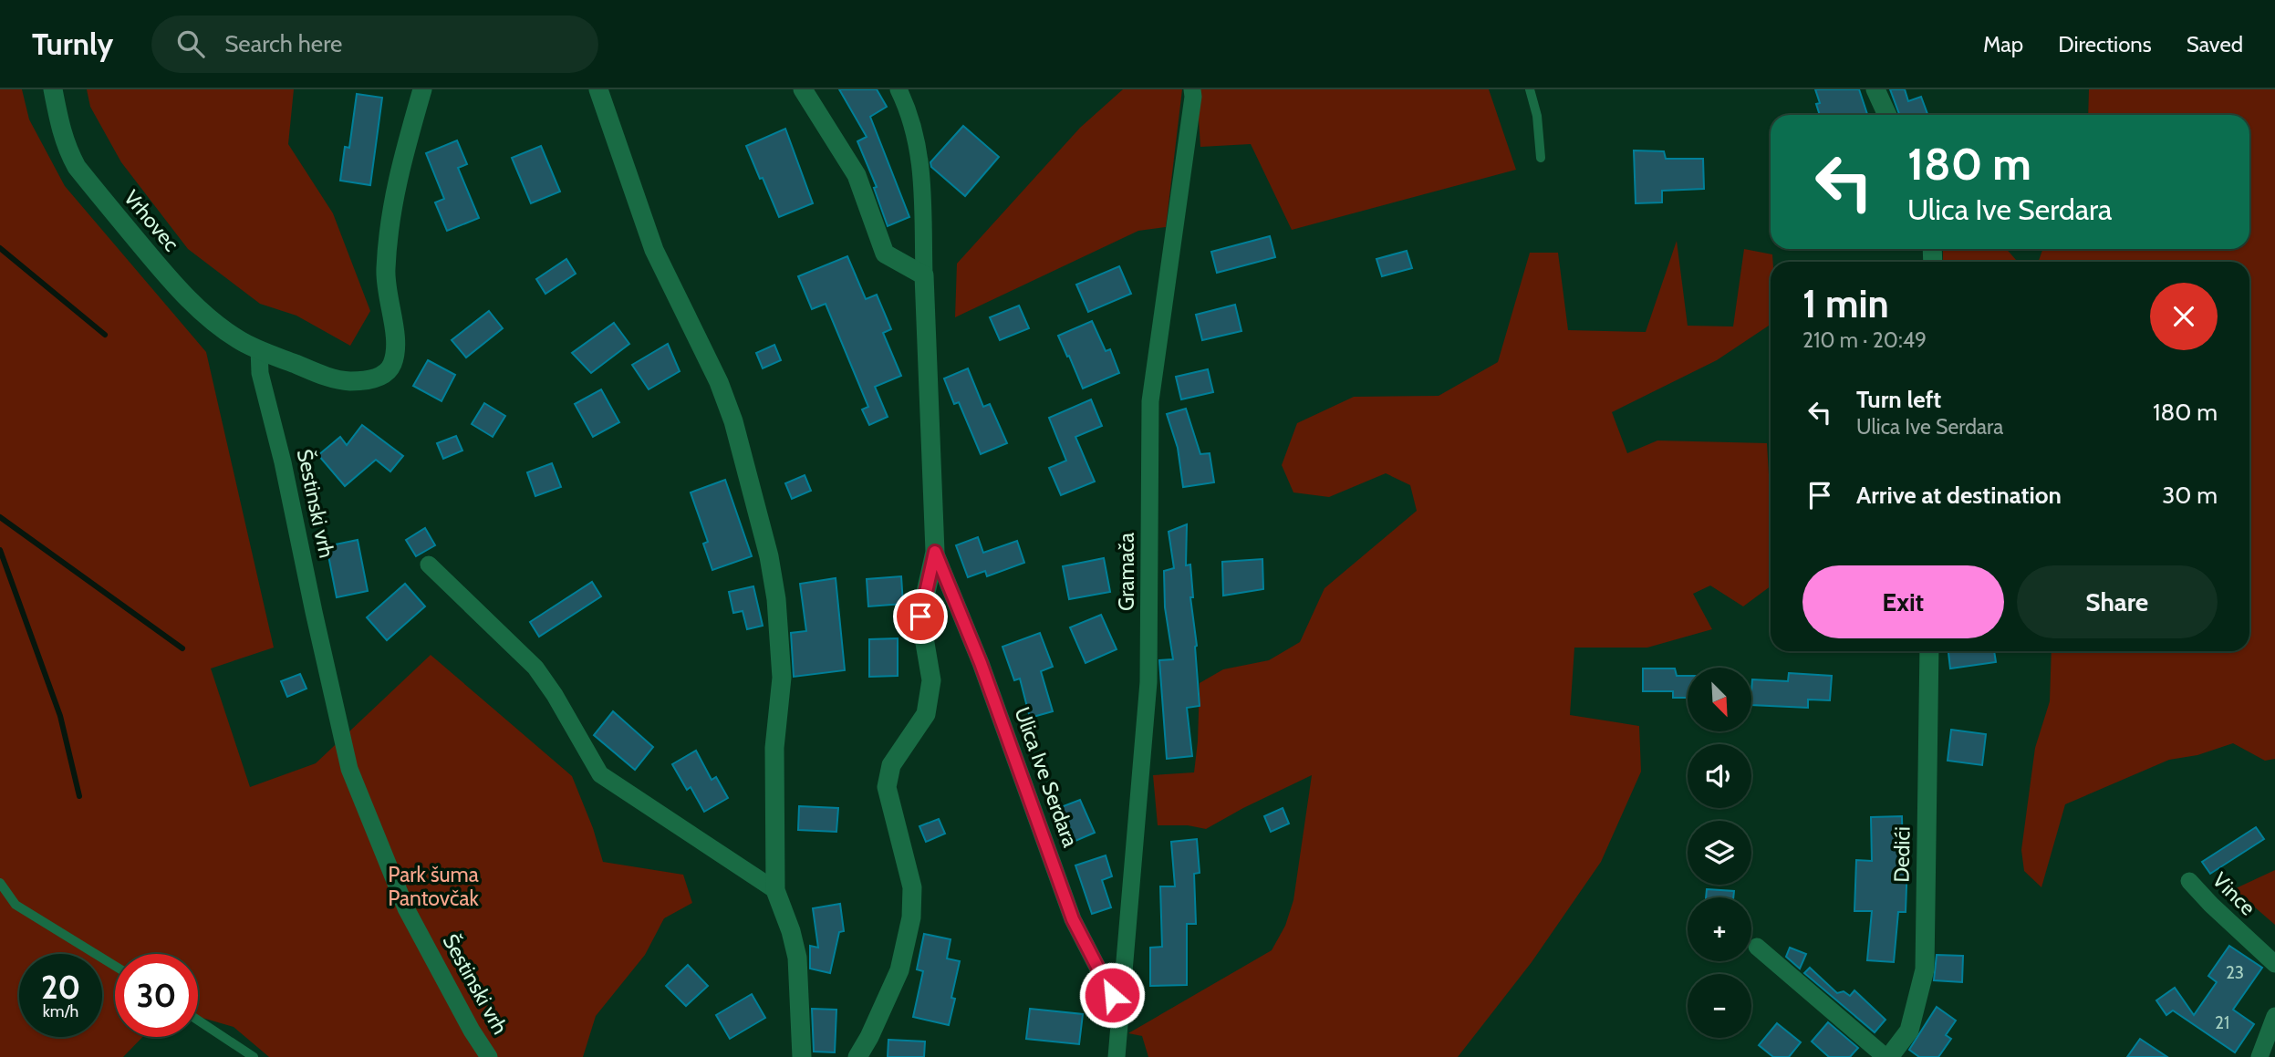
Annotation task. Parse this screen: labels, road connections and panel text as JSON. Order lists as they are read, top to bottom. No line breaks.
{"streets":{"street":["Vrhovec","Šestinski vrh","Gramača","Ulica Ive Serdara","Dedići","Vince"]},"crossings":[["Vrhovec","Šestinski vrh"],["Gramača","Ulica Ive Serdara"]],"parks":["Park šuma Pantovčak"],"house_numbers":["23","21"],"north":"bottom right","page":{"header":"Turnly","search":"Search here","nav":["Map","Directions","Saved"],"turn":["180 m","Ulica Ive Serdara"],"heading":["1 min","210 m · 20:49"],"list":[{"name":"Turn left","note":"Ulica Ive Serdara","value":"180 m"},{"name":"Arrive at destination","value":"30 m"}],"buttons":["Exit","Share"],"map_buttons":["+","−"],"speed":"20 km/h","limit":"30"}}
